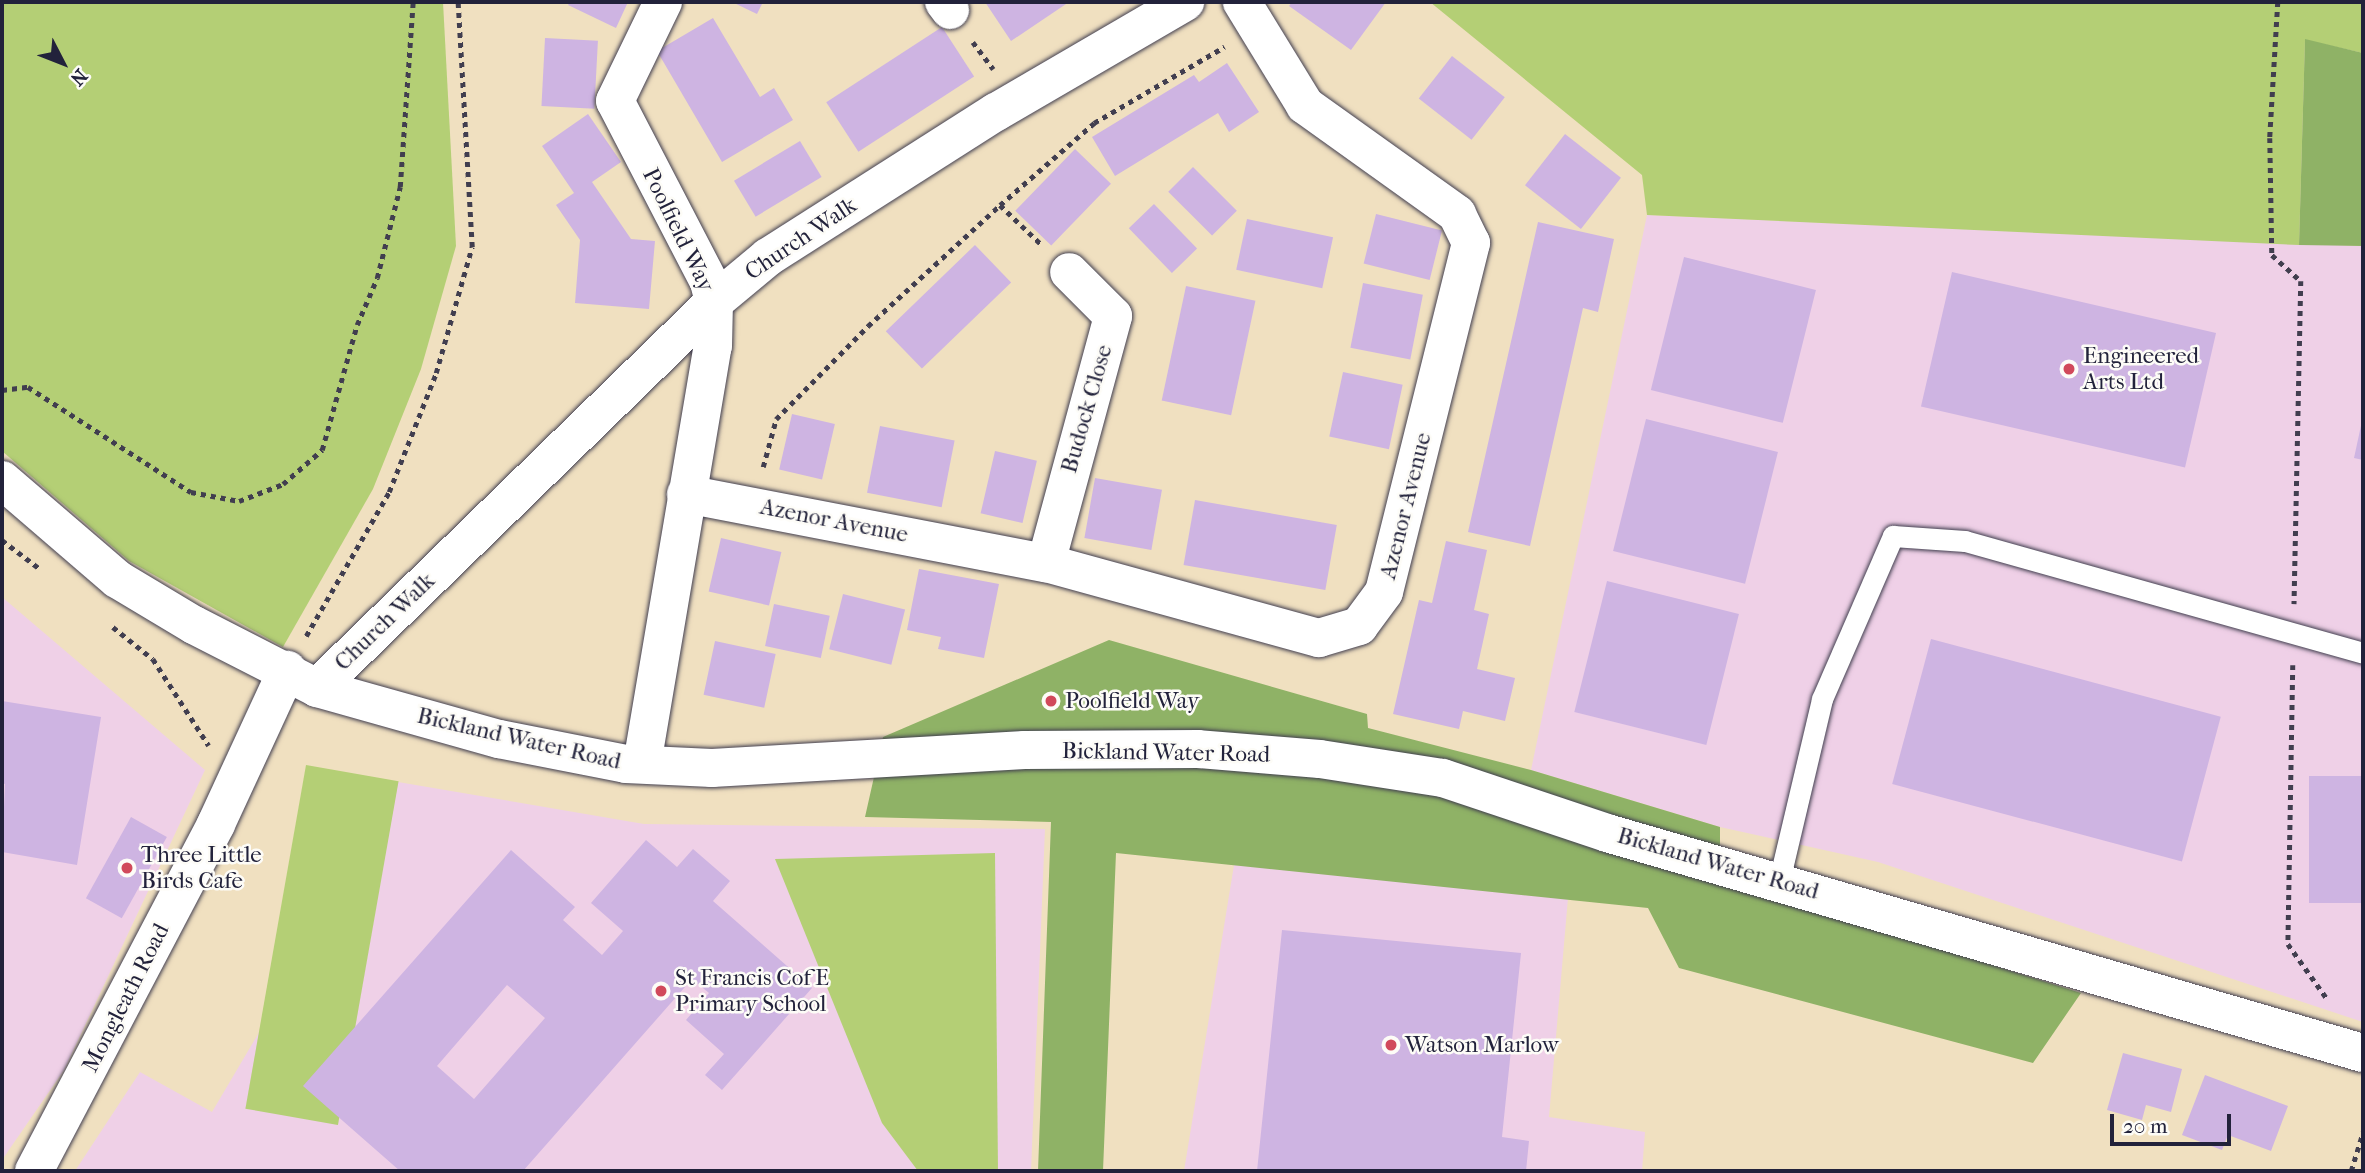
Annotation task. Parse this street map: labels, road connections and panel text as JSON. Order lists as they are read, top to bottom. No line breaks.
{"streets":{"street":["Poolfield Way","Church Walk","Budock Close","Azenor Avenue","Bickland Water Road","Mongleath Road"]},"crossings":[["Poolfield Way","Church Walk"],["Poolfield Way","Azenor Avenue"],["Poolfield Way","Bickland Water Road"],["Church Walk","Bickland Water Road"],["Church Walk","Mongleath Road"],["Budock Close","Azenor Avenue"],["Bickland Water Road","Mongleath Road"]],"places":["Engineered Arts Ltd","Poolfield Way","Three Little Birds Cafe","St Francis CofE Primary School","Watson Marlow"],"scale_bar":"20 m","north":"bottom right"}
